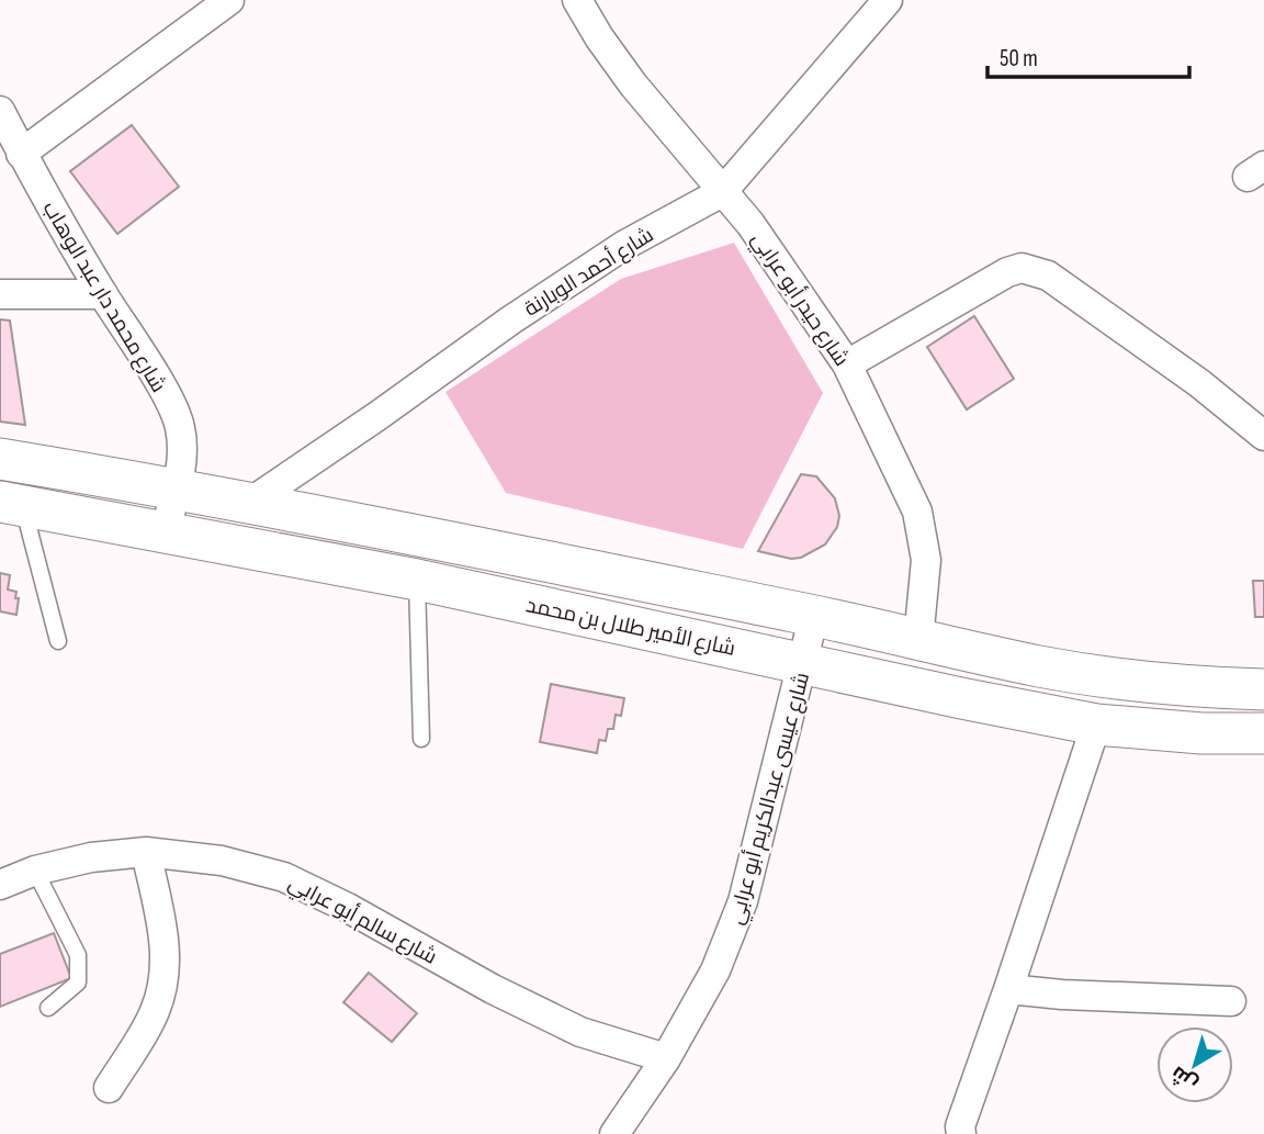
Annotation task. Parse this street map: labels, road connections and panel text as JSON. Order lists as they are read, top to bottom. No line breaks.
{"streets":{"street":["شارع أحمد الوبارنة","شارع محمد دار عبد الوهاب","شارع حيدر أبو عرابي","شارع الأمير طلال بن محمد","شارع عيسى عبدالكريم أبو عرابي","شارع سالم أبو عرابي"]},"crossings":[["شارع أحمد الوبارنة","شارع حيدر أبو عرابي"],["شارع الأمير طلال بن محمد","شارع عيسى عبدالكريم أبو عرابي"],["شارع عيسى عبدالكريم أبو عرابي","شارع سالم أبو عرابي"]],"scale_bar":"50 m","north":"bottom left"}
